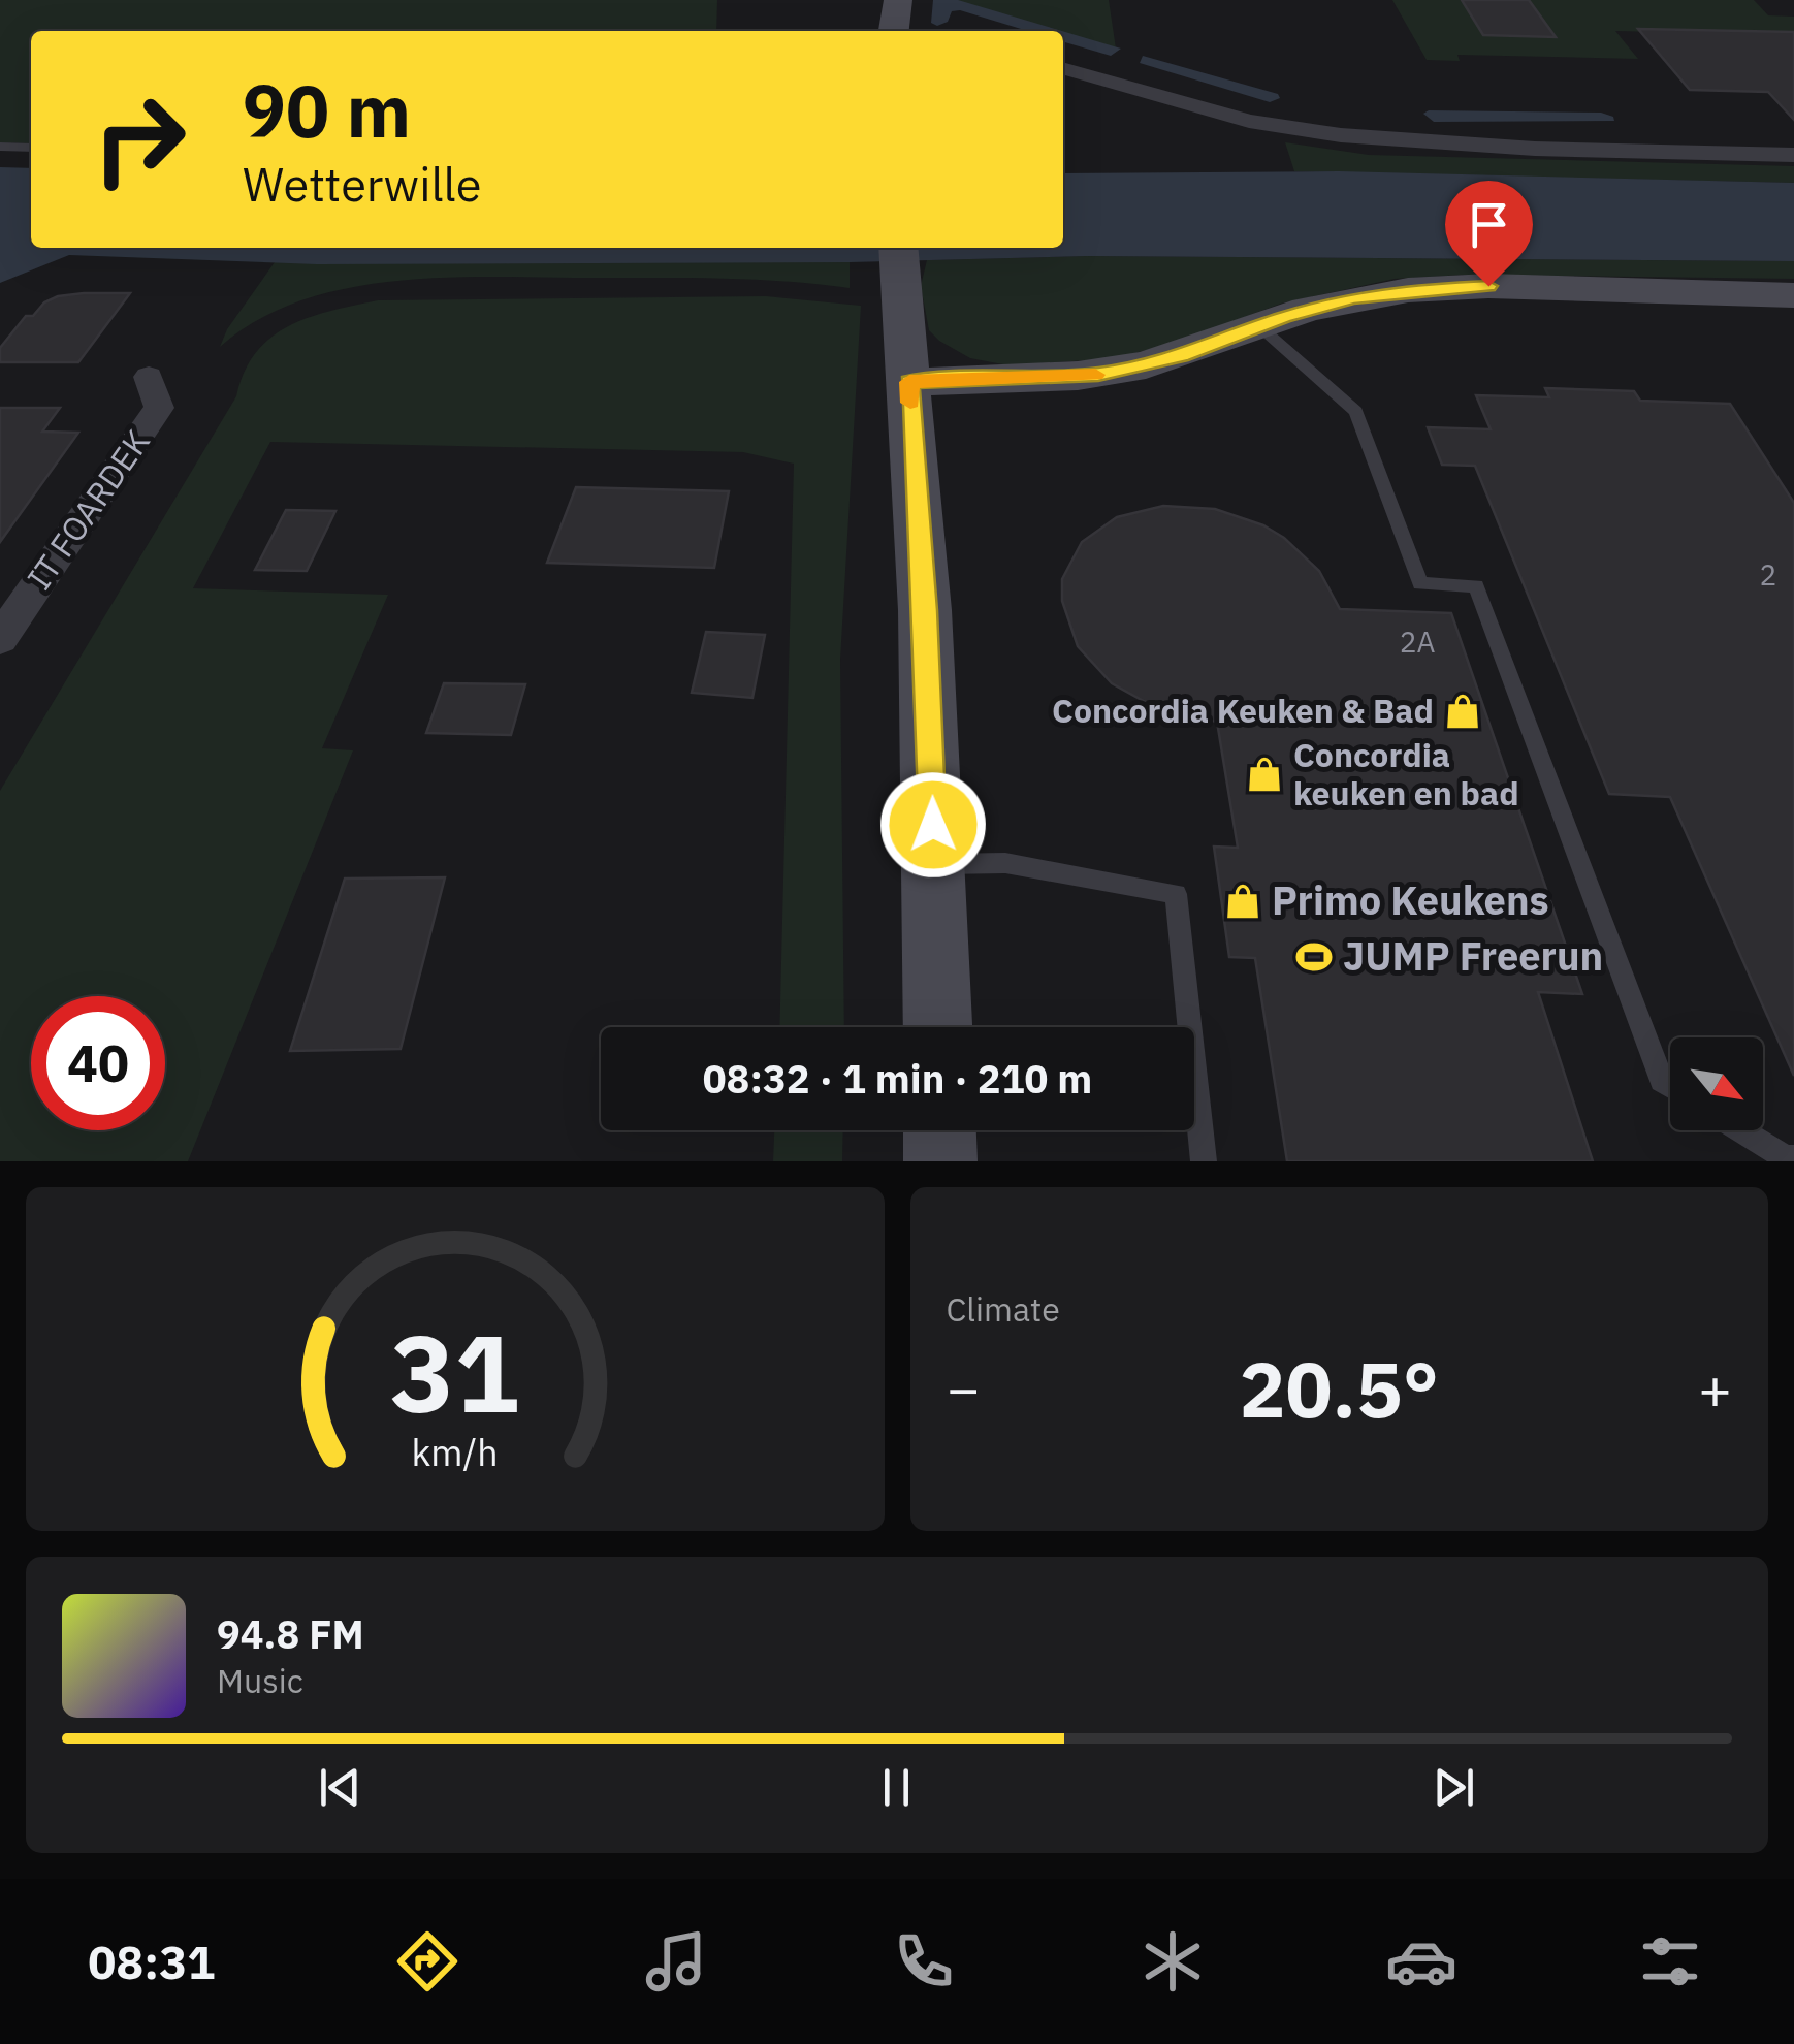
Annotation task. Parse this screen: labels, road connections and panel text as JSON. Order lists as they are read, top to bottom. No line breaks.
{"streets":{"street":["IT FOARDEK"]},"places":{"shop":["Concordia Keuken & Bad","Concordia keuken en bad","Primo Keukens"],"sports":["JUMP Freerun"]},"house_numbers":["2","2A"],"north":"bottom right","page":{"turn":["90 m","Wetterwille"],"limit":"40","trip":"08:32 · 1 min · 210 m","tile":"Climate","heat":["−","20.5°","+"],"song":["94.8 FM","Music"],"tabs":"08:31","gauge":["31","km/h"]}}
